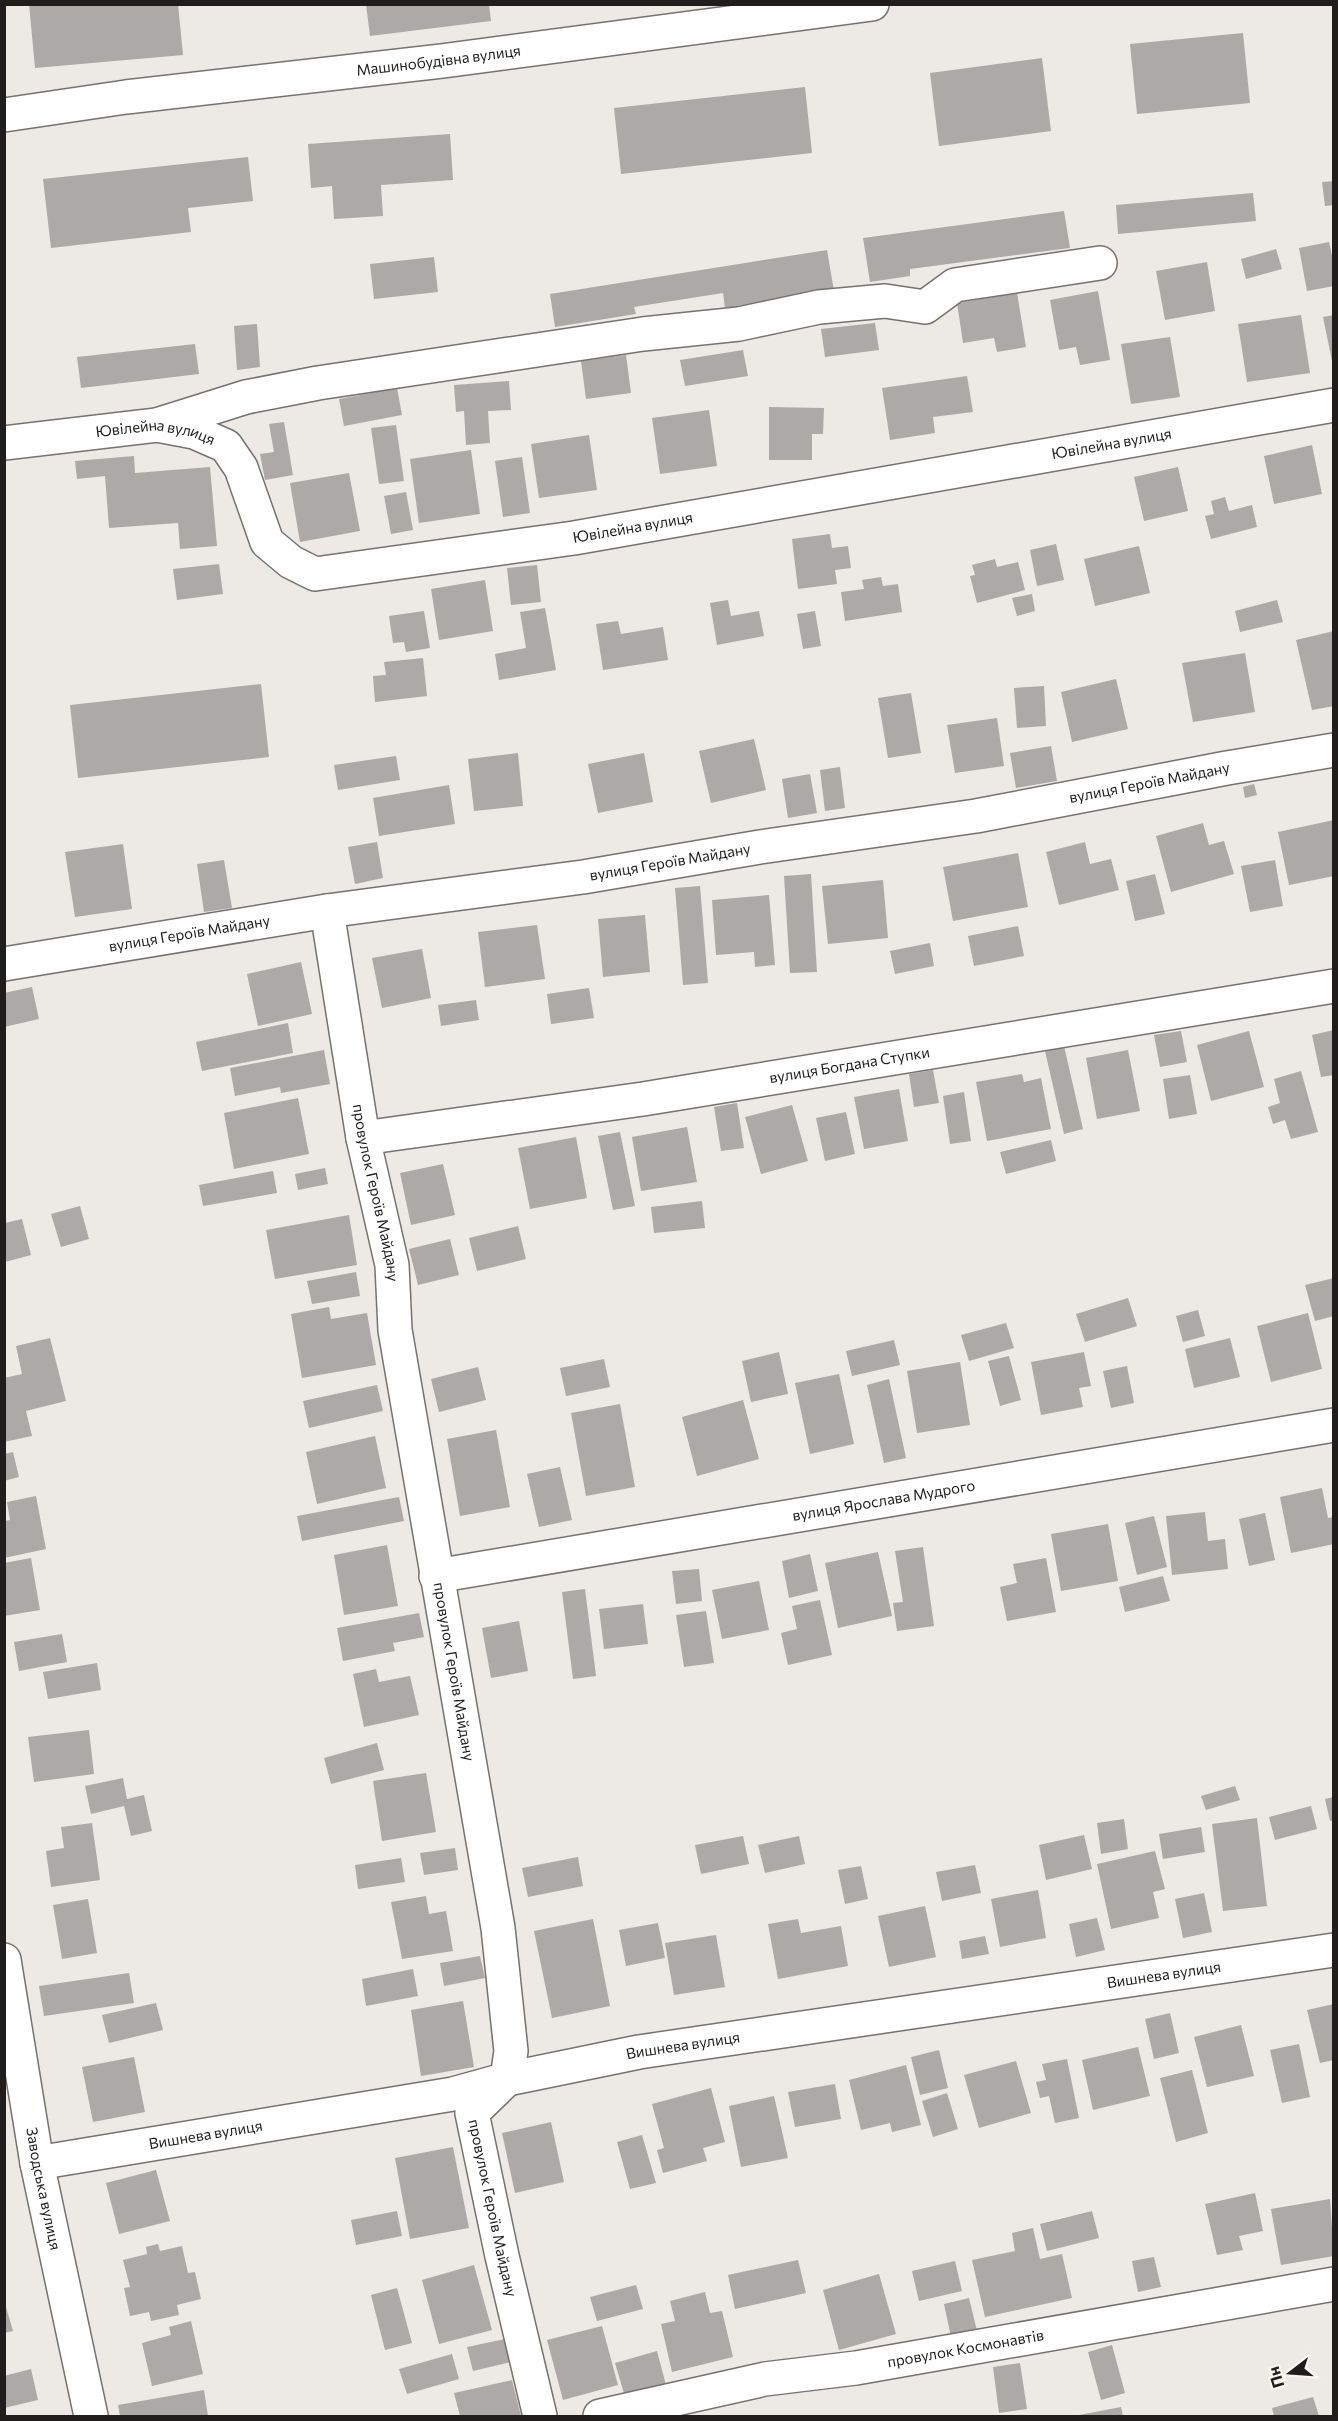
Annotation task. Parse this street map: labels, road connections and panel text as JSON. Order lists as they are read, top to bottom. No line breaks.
{"streets":{"street":["Машинобудівна вулиця","Ювілейна вулиця","вулиця Героїв Майдану","вулиця Богдана Ступки","провулок Героїв Майдану","вулиця Ярослава Мудрого","Вишнева вулиця","Заводська вулиця","провулок Космонавтів"]},"crossings":[["вулиця Героїв Майдану","провулок Героїв Майдану"],["вулиця Богдана Ступки","провулок Героїв Майдану"],["провулок Героїв Майдану","вулиця Ярослава Мудрого"],["провулок Героїв Майдану","Вишнева вулиця"],["Вишнева вулиця","Заводська вулиця"]],"north":"left"}
